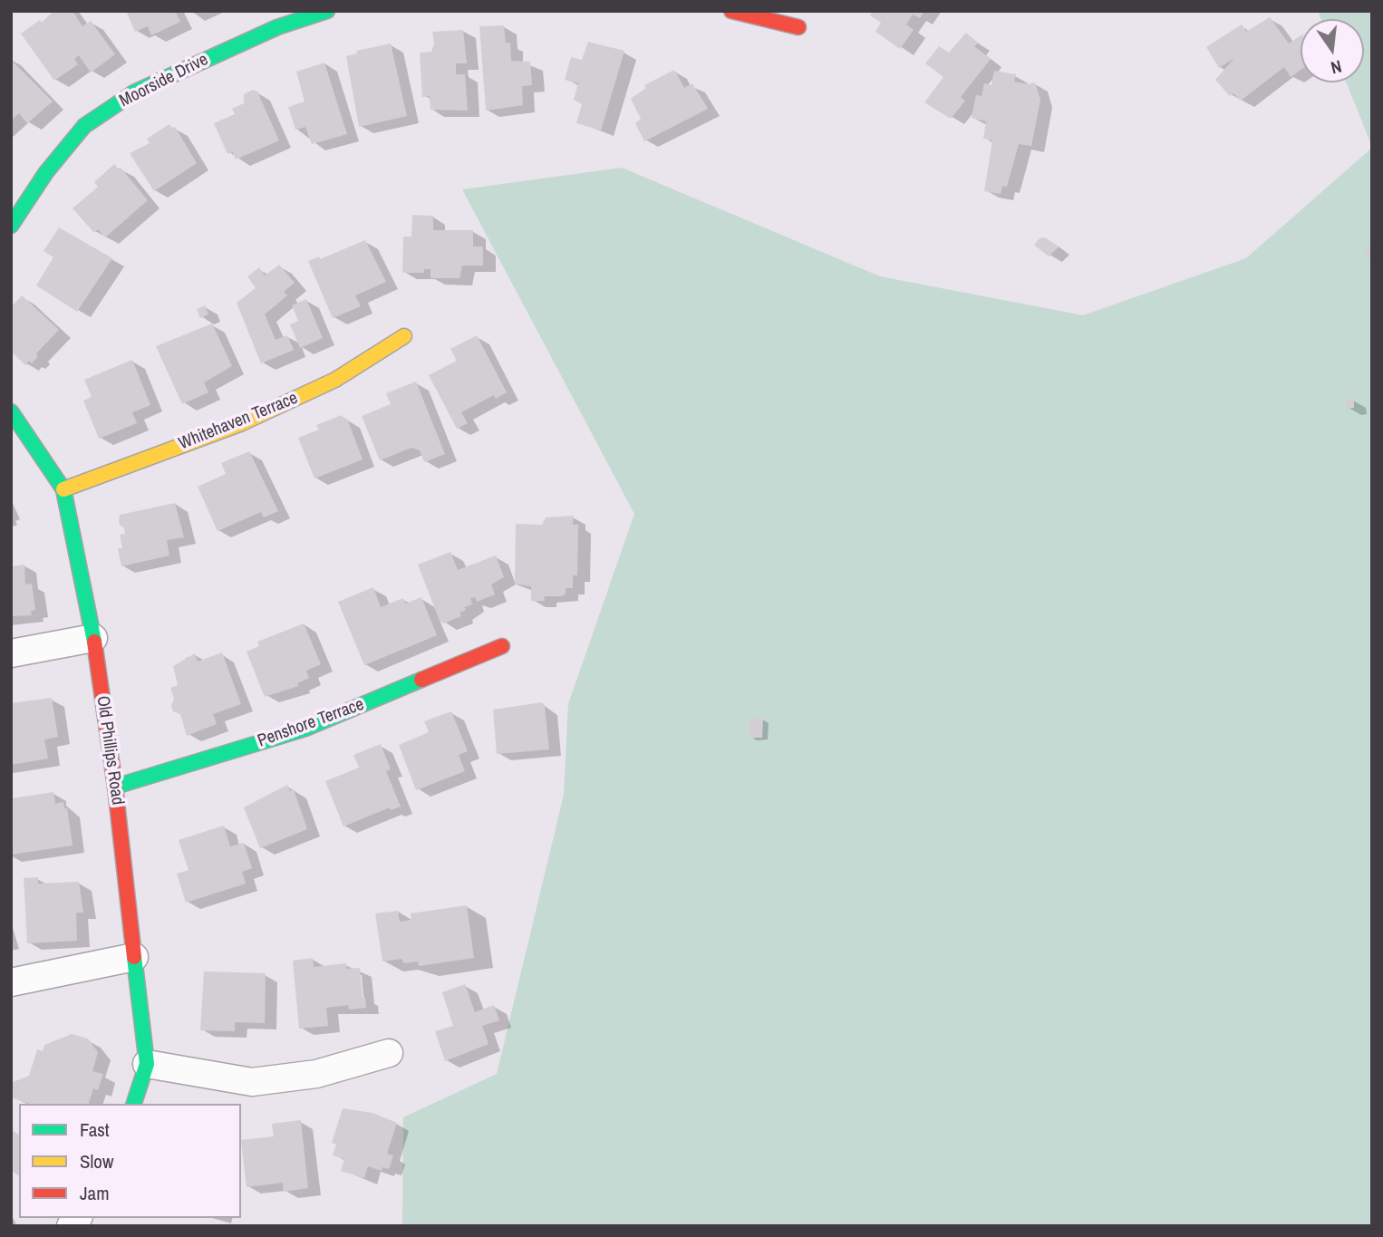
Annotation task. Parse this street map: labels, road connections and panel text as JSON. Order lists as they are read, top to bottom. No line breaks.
{"streets":{"street":["Moorside Drive","Whitehaven Terrace","Penshore Terrace","Old Phillips Road"]},"crossings":[["Whitehaven Terrace","Old Phillips Road"],["Penshore Terrace","Old Phillips Road"]],"legend":["Fast","Slow","Jam"],"north":"bottom"}
